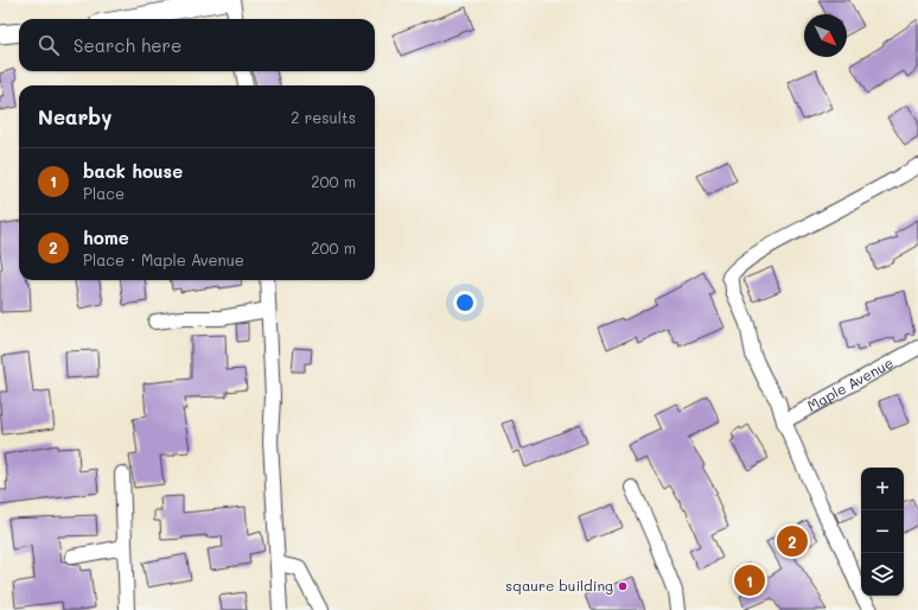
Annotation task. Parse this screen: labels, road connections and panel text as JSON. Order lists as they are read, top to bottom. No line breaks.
{"streets":{"street":["Maple Avenue"]},"places":["sqaure building"],"north":"bottom right","page":{"search":"Search here","heading":["Nearby","2 results"],"list":[{"mark":"1","name":"back house","note":"Place","value":"200 m"},{"mark":"2","name":"home","note":"Place · Maple Avenue","value":"200 m"}],"map_buttons":["+","−"],"pins":["2","1"]}}
